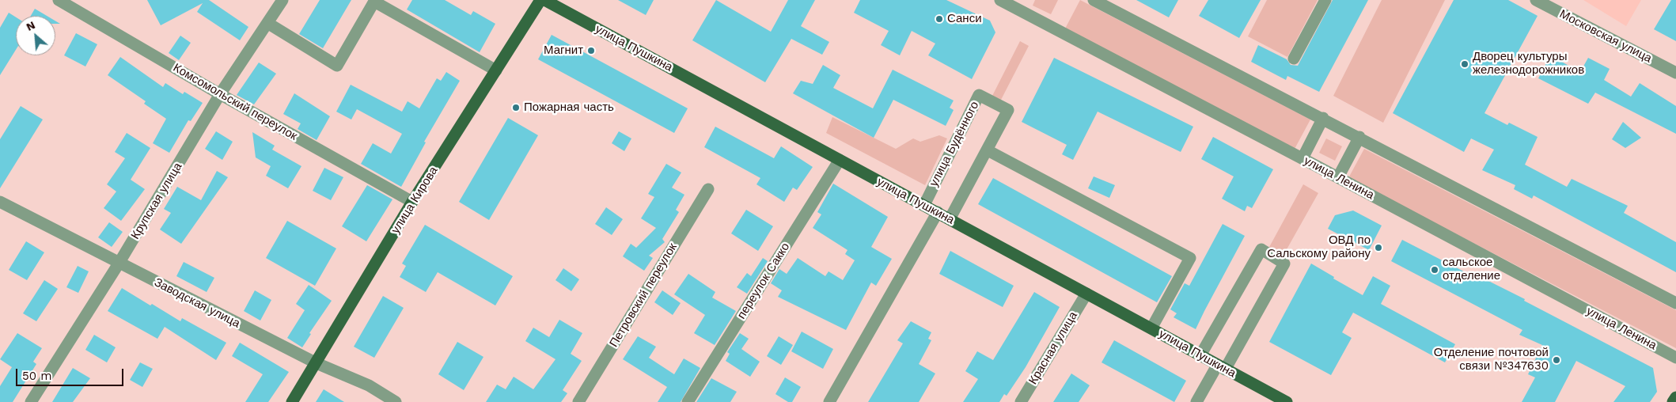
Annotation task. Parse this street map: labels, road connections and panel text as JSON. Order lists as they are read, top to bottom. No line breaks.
{"streets":{"main road":["улица Пушкина","улица Кирова"],"street":["Московская улица","Комсомольский переулок","улица Будённого","улица Ленина","Крупская улица","переулок Сакко","Петровский переулок","Заводская улица","Красная улица"]},"crossings":[["улица Пушкина","улица Будённого"],["улица Пушкина","переулок Сакко"],["улица Пушкина","Красная улица"],["Комсомольский переулок","улица Кирова"],["Комсомольский переулок","Крупская улица"],["улица Кирова","Заводская улица"],["Крупская улица","Заводская улица"]],"places":["Санси","Магнит","Дворец культуры железнодорожников","Пожарная часть","ОВД по Сальскому району","сальское отделение","Отделение почтовой связи №347630"],"scale_bar":"50 m","north":"top left"}
